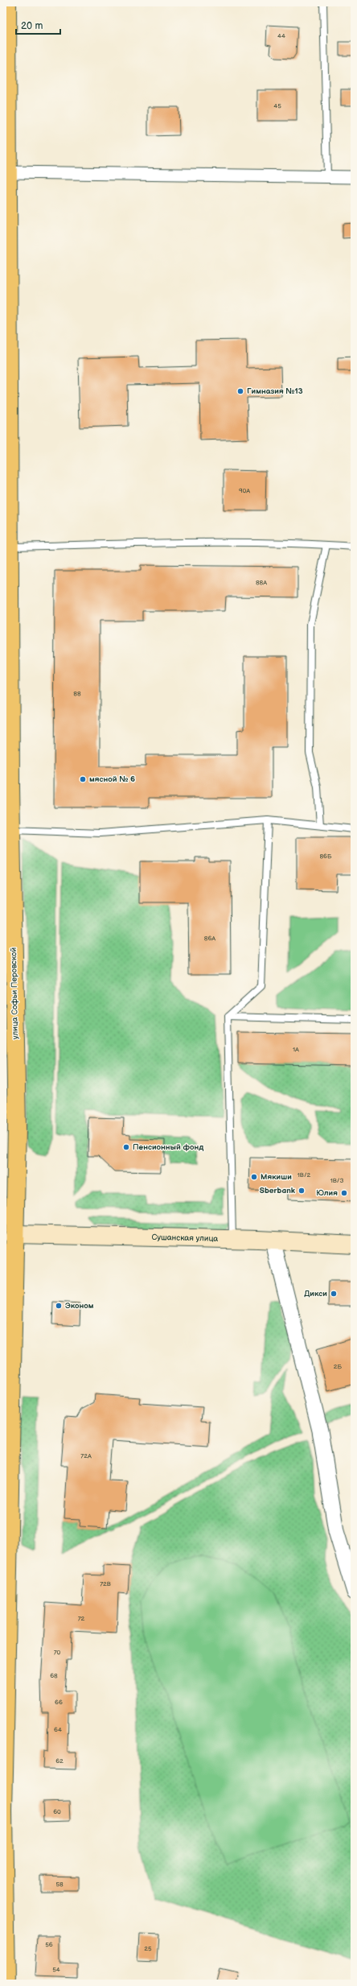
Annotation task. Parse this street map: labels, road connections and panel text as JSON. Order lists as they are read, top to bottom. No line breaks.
{"streets":{"main road":["улица Софьи Перовской","Сушанская улица"]},"crossings":[["улица Софьи Перовской","Сушанская улица"]],"places":["Гимназия №13","мясной № 6","Пенсионный фонд","Мякиши","Sberbank","Юлия","Дикси","Эконом"],"house_numbers":["44","45","90А","88А","88","86Б","86А","1А","1В/2","1В/3","2Б","72А","72В","72","70","68","66","64","62","60","58","56","25","54"],"scale_bar":"20 m"}
